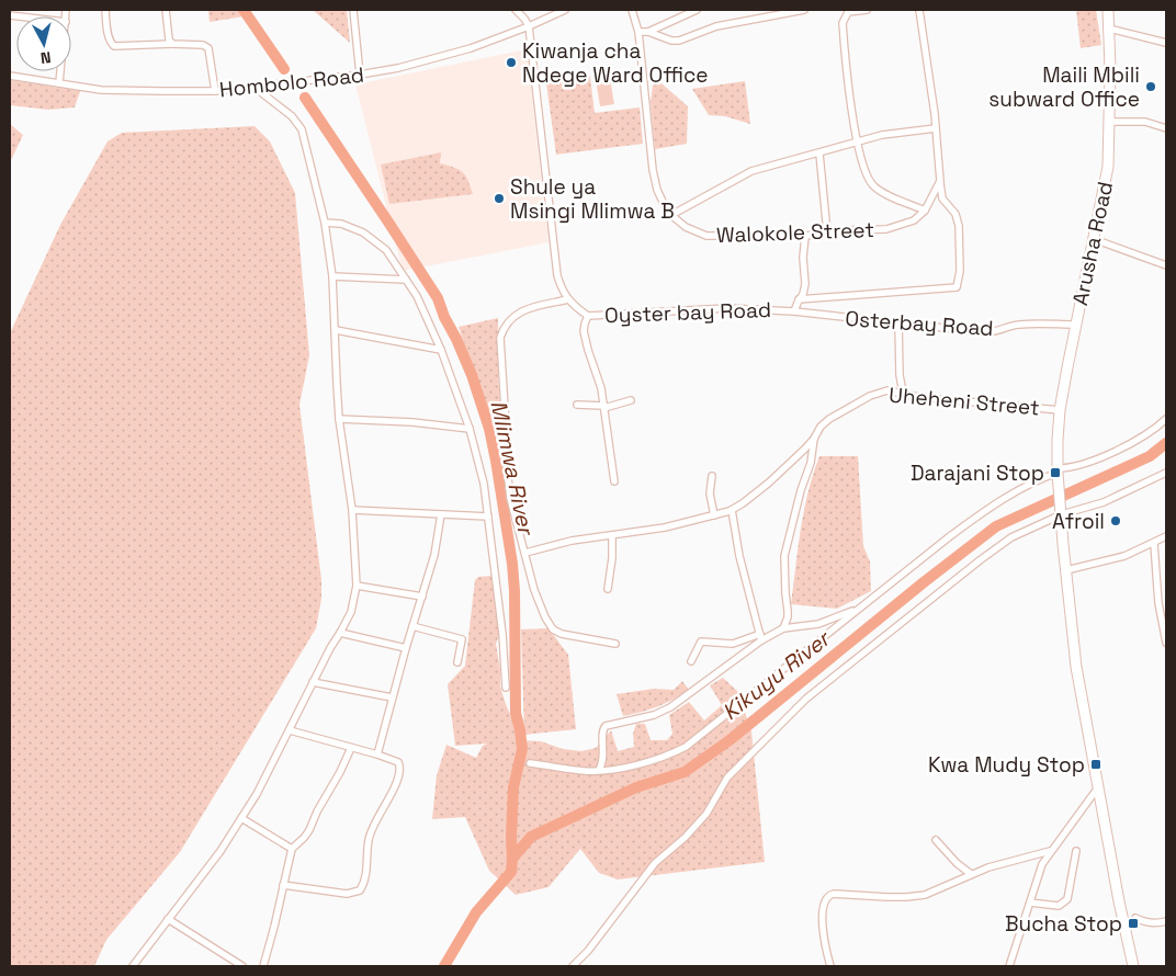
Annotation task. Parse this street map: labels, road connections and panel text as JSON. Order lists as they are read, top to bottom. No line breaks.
{"streets":{"highway":["Arusha Road"],"street":["Hombolo Road","Walokole Street","Oyster bay Road","Osterbay Road","Uheheni Street"]},"crossings":[["Hombolo Road","Oyster bay Road"],["Arusha Road","Osterbay Road"],["Arusha Road","Uheheni Street"],["Oyster bay Road","Osterbay Road"]],"water":["Mlimwa River","Kikuyu River"],"places":{"other":["Kiwanja cha Ndege Ward Office","Maili Mbili subward Office","Shule ya Msingi Mlimwa B","Afroil"],"transit":["Darajani Stop","Kwa Mudy Stop","Bucha Stop"]},"north":"bottom"}
